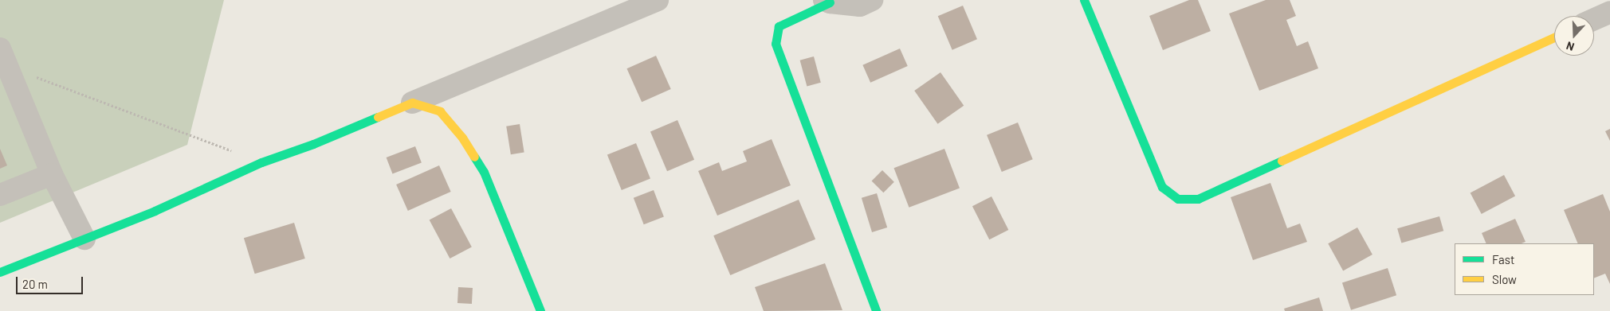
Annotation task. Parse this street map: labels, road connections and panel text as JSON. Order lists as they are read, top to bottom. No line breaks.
{"legend":["Fast","Slow"],"scale_bar":"20 m","north":"bottom"}
